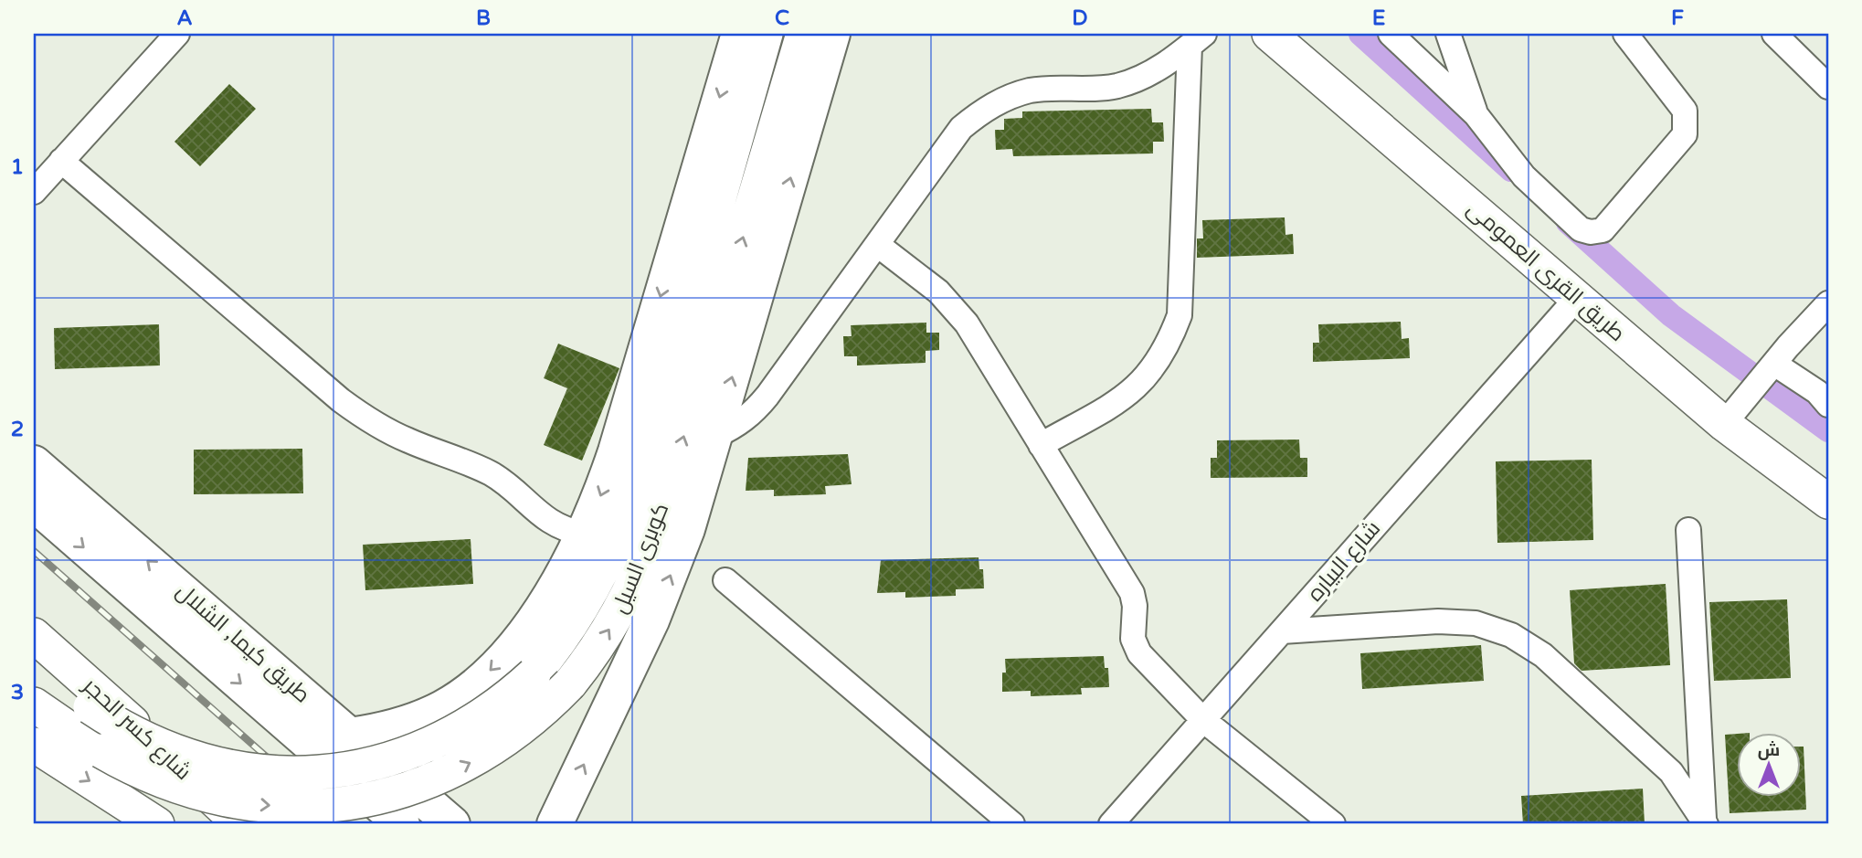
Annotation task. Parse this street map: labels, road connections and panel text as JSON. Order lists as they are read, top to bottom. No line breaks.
{"streets":{"highway":["طريق كيما, الشلال"],"street":["طريق القرى العمومى","كوبرى السيل","شارع البياره","شارع كسر الحجر"]},"crossings":[["طريق القرى العمومى","شارع البياره"]],"north":"top","grid":{"columns":["A","B","C","D","E","F"],"rows":["1","2","3"]}}
